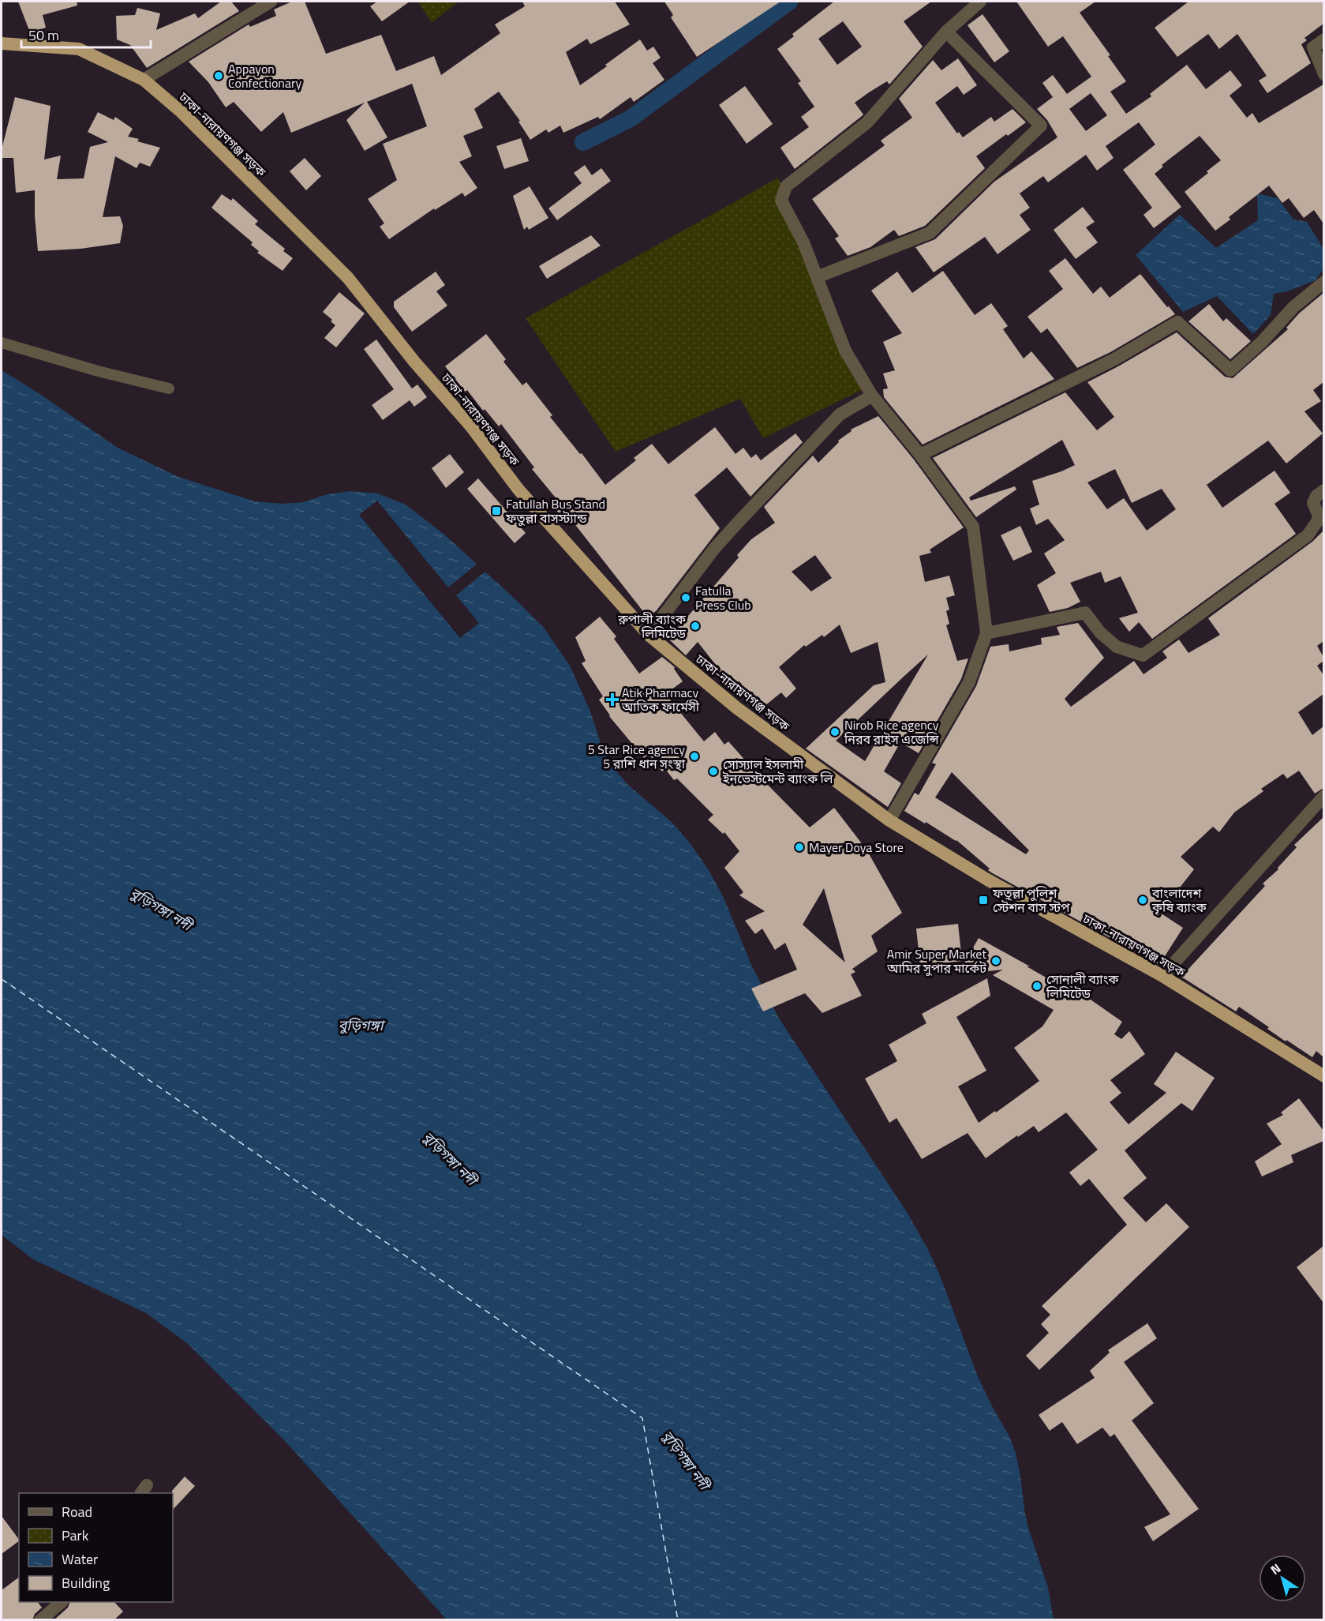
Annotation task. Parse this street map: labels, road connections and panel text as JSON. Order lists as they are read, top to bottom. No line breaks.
{"streets":{"highway":["ঢাকা-নারায়ণগঞ্জ সড়ক"]},"water":["বুড়িগঙ্গা নদী","বুড়িগঙ্গা"],"places":{"other":["Appayon Confectionary","Fatulla Press Club","রুপালী ব্যাংক লিমিটেড","Nirob Rice agency নিরব রাইস এজেন্সি","5 Star Rice agency 5 রাশি ধান সংস্থা","সোস্যাল ইসলামী ইনভেস্টমেন্ট ব্যাংক লি","Mayer Doya Store","বাংলাদেশ কৃষি ব্যাংক","Amir Super Market আমির সুপার মার্কেট","সোনালী ব্যাংক লিমিটেড"],"transit":["Fatullah Bus Stand ফতুল্লা বাসস্ট্যান্ড","ফতুল্লা পুলিশ স্টেশন বাস স্টপ"],"health":["Atik Pharmacy আতিক ফার্মেসী"]},"legend":["Road","Park","Water","Building"],"scale_bar":"50 m","north":"top left"}
